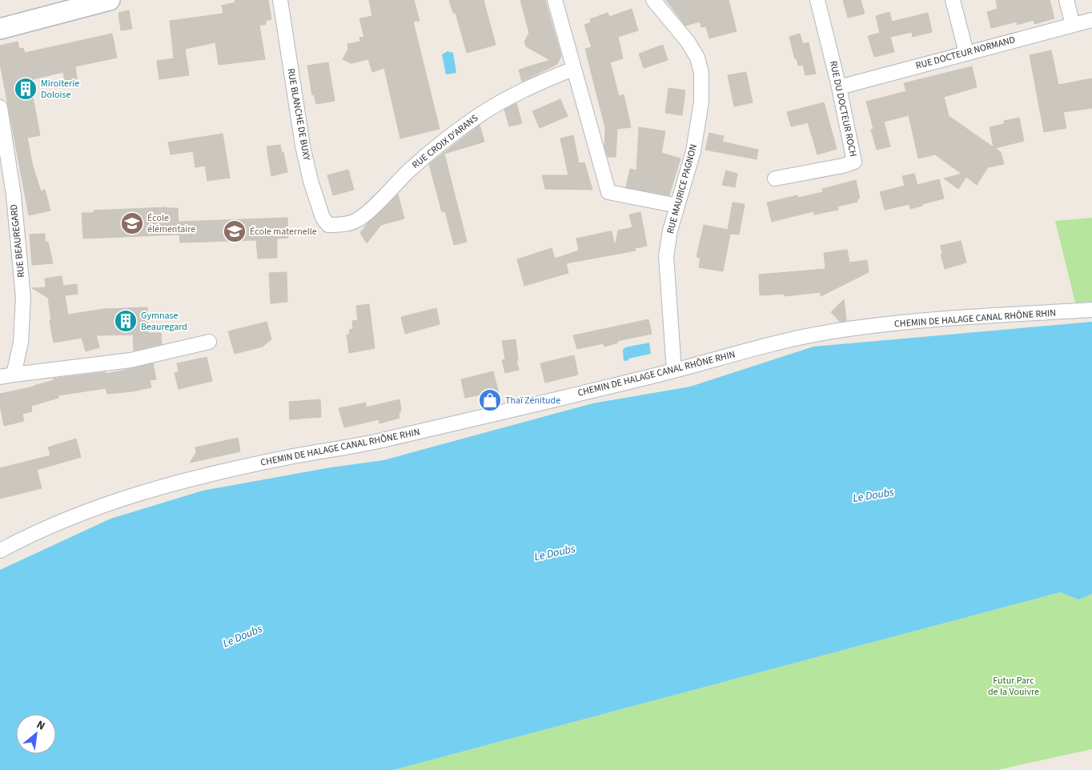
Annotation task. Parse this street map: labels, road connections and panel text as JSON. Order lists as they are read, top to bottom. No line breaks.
{"streets":{"street":["RUE DOCTEUR NORMAND","RUE DU DOCTEUR ROCH","RUE BLANCHE DE BUXY","RUE CROIX D'ARANS","RUE MAURICE PAGNON","RUE BEAUREGARD","CHEMIN DE HALAGE CANAL RHÔNE RHIN"]},"crossings":[["RUE DOCTEUR NORMAND","RUE DU DOCTEUR ROCH"],["RUE BLANCHE DE BUXY","RUE CROIX D'ARANS"],["RUE MAURICE PAGNON","CHEMIN DE HALAGE CANAL RHÔNE RHIN"]],"water":["Le Doubs"],"parks":["Futur Parc de la Vouivre"],"places":{"building":["Miroiterie Doloise","Gymnase Beauregard"],"school or university":["École élémentaire","École maternelle"],"shop":["Thaï Zénitude"]},"north":"top right"}
